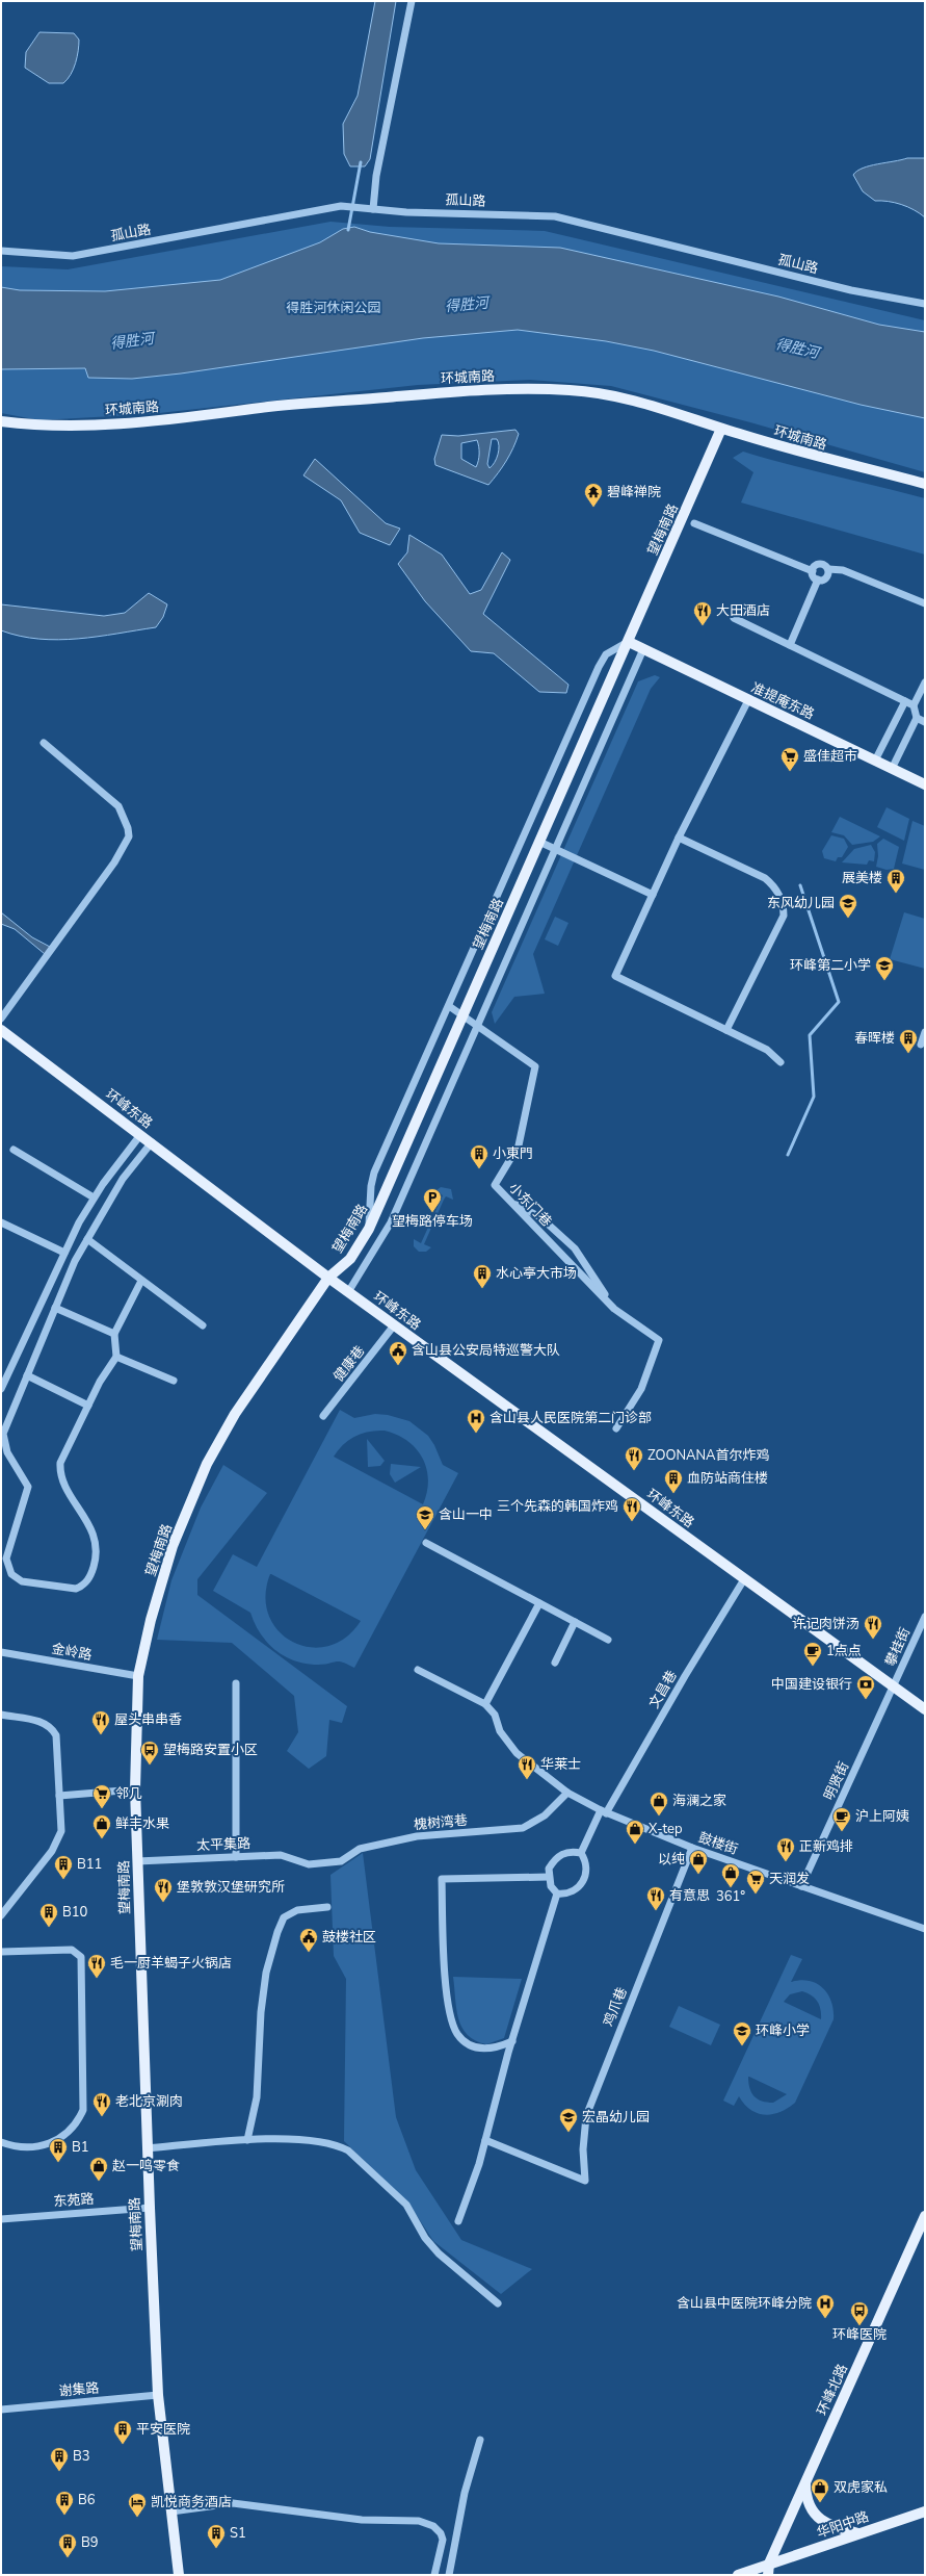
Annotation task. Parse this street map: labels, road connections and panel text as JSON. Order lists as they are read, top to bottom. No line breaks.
{"streets":{"main road":["环城南路","望梅南路","准提庵东路","环峰东路","环峰北路","华阳中路"],"street":["孤山路","小东门巷","健康巷","攀桂街","金岭路","文昌巷","明贤街","槐树湾巷","鼓楼街","太平集路","鸡爪巷","东苑路","谢集路"]},"crossings":[["环城南路","望梅南路"],["望梅南路","准提庵东路"],["望梅南路","环峰东路"],["望梅南路","金岭路"],["望梅南路","太平集路"],["望梅南路","东苑路"],["望梅南路","谢集路"],["环峰东路","健康巷"],["环峰东路","攀桂街"],["环峰东路","文昌巷"],["环峰东路","明贤街"],["攀桂街","明贤街"],["文昌巷","鼓楼街"],["明贤街","鼓楼街"],["槐树湾巷","鼓楼街"],["槐树湾巷","太平集路"],["鼓楼街","鸡爪巷"],["环峰北路","华阳中路"]],"water":["得胜河"],"parks":["得胜河休闲公园"],"places":{"temple":["碧峰禅院"],"restaurant":["大田酒店","ZOONANA首尔炸鸡","三个先森的韩国炸鸡","许记肉饼汤","屋头串串香","华莱士","正新鸡排","堡敦敦汉堡研究所","有意思","毛一厨羊蝎子火锅店","老北京涮肉"],"supermarket":["盛佳超市","邻几","天润发"],"building":["展美楼","春晖楼","小東門","水心亭大市场","血防站商住楼","B11","B10","B1","平安医院","B3","B6","S1","B9"],"school or university":["东风幼儿园","环峰第二小学","含山一中","环峰小学","宏晶幼儿园"],"parking":["望梅路停车场"],"public building":["含山县公安局特巡警大队","鼓楼社区"],"hospital":["含山县人民医院第二门诊部","含山县中医院环峰分院"],"cafe":["1点点","沪上阿姨"],"bank":["中国建设银行"],"bus stop":["望梅路安置小区","环峰医院"],"shop":["海澜之家","鲜丰水果","X-tep","以纯","361°","赵一鸣零食","双虎家私"],"hotel":["凯悦商务酒店"]}}
